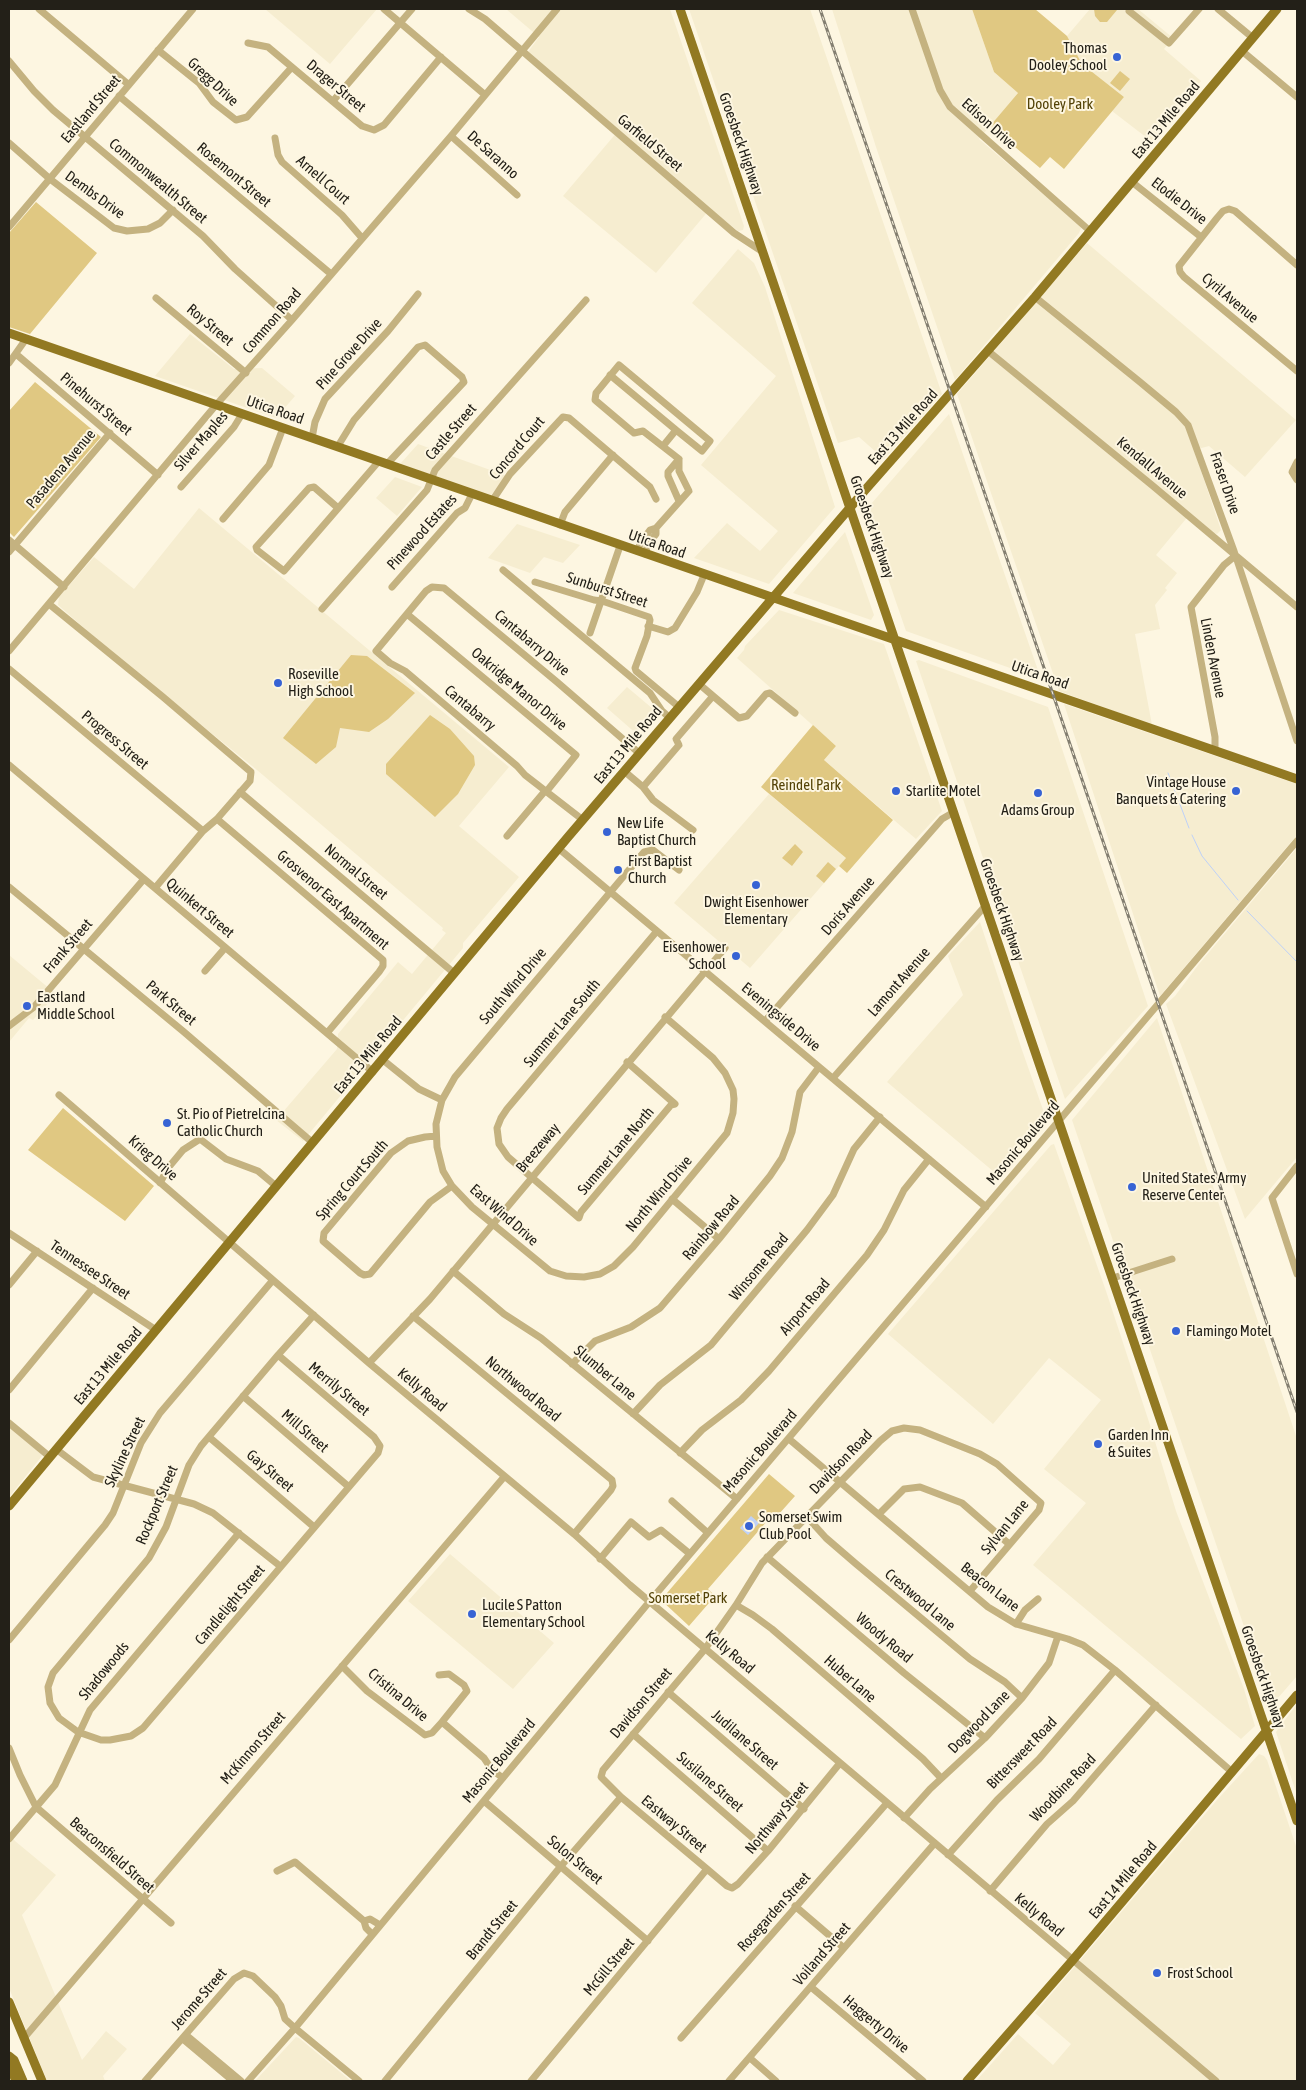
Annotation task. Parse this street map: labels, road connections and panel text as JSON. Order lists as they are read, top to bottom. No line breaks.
{"streets":{"main road":["East 13 Mile Road","Groesbeck Highway","Utica Road","East 14 Mile Road"],"street":["Gregg Drive","Drager Street","Eastland Street","Edison Drive","Garfield Street","De Saranno","Rosemont Street","Arnell Court","Commonwealth Street","Dembs Drive","Elodie Drive","Cyril Avenue","Common Road","Roy Street","Pine Grove Drive","Pinehurst Street","Castle Street","Silver Maples","Concord Court","Kendall Avenue","Pasadena Avenue","Fraser Drive","Pinewood Estates","Sunburst Street","Cantabarry Drive","Linden Avenue","Oakridge Manor Drive","Cantabarry","Progress Street","Normal Street","Grosvenor East Apartment","Doris Avenue","Quinkert Street","Frank Street","Lamont Avenue","South Wind Drive","Park Street","Eveningside Drive","Summer Lane South","Masonic Boulevard","Breezeway","Summer Lane North","Krieg Drive","Spring Court South","North Wind Drive","East Wind Drive","Rainbow Road","Winsome Road","Tennessee Street","Airport Road","Slumber Lane","Merrily Street","Northwood Road","Kelly Road","Mill Street","Skyline Street","Davidson Road","Gay Street","Rockport Street","Sylvan Lane","Beacon Lane","Crestwood Lane","Candlelight Street","Woody Road","Shadowoods","Huber Lane","Cristina Drive","Davidson Street","Dogwood Lane","Judilane Street","McKinnon Street","Bittersweet Road","Susilane Street","Woodbine Road","Northway Street","Eastway Street","Beaconsfield Street","Solon Street","Rosegarden Street","Brandt Street","Voiland Street","McGill Street","Jerome Street","Haggerty Drive"]},"crossings":[["Gregg Drive","Drager Street"],["Gregg Drive","Eastland Street"],["Eastland Street","Rosemont Street"],["Eastland Street","Commonwealth Street"],["Eastland Street","Dembs Drive"],["East 13 Mile Road","Edison Drive"],["East 13 Mile Road","Groesbeck Highway"],["East 13 Mile Road","Elodie Drive"],["East 13 Mile Road","Utica Road"],["East 13 Mile Road","Kendall Avenue"],["East 13 Mile Road","Fraser Drive"],["East 13 Mile Road","Sunburst Street"],["East 13 Mile Road","Cantabarry Drive"],["East 13 Mile Road","Cantabarry"],["East 13 Mile Road","Normal Street"],["East 13 Mile Road","Quinkert Street"],["East 13 Mile Road","Park Street"],["East 13 Mile Road","Eveningside Drive"],["East 13 Mile Road","Krieg Drive"],["East 13 Mile Road","Tennessee Street"],["East 13 Mile Road","Kelly Road"],["Garfield Street","Groesbeck Highway"],["Garfield Street","Common Road"],["Groesbeck Highway","Utica Road"],["Groesbeck Highway","Doris Avenue"],["Groesbeck Highway","Lamont Avenue"],["Groesbeck Highway","Masonic Boulevard"],["Groesbeck Highway","East 14 Mile Road"],["De Saranno","Common Road"],["Rosemont Street","Common Road"],["Arnell Court","Common Road"],["Commonwealth Street","Dembs Drive"],["Commonwealth Street","Common Road"],["Elodie Drive","Cyril Avenue"],["Common Road","Roy Street"],["Common Road","Pinehurst Street"],["Common Road","Utica Road"],["Pine Grove Drive","Utica Road"],["Pinehurst Street","Pasadena Avenue"],["Utica Road","Castle Street"],["Utica Road","Silver Maples"],["Utica Road","Concord Court"],["Utica Road","Pinewood Estates"],["Utica Road","Linden Avenue"],["Kendall Avenue","Fraser Drive"],["Kendall Avenue","Linden Avenue"],["Fraser Drive","Linden Avenue"],["Cantabarry Drive","Oakridge Manor Drive"],["Cantabarry Drive","Cantabarry"],["Oakridge Manor Drive","Cantabarry"],["Grosvenor East Apartment","Quinkert Street"],["Doris Avenue","Eveningside Drive"],["Quinkert Street","Frank Street"],["Frank Street","Park Street"],["Lamont Avenue","Eveningside Drive"],["South Wind Drive","Eveningside Drive"],["South Wind Drive","East Wind Drive"],["Eveningside Drive","Summer Lane South"],["Eveningside Drive","Masonic Boulevard"],["Eveningside Drive","Breezeway"],["Eveningside Drive","Rainbow Road"],["Eveningside Drive","Winsome Road"],["Eveningside Drive","Airport Road"],["Summer Lane South","Breezeway"],["Summer Lane South","Summer Lane North"],["Masonic Boulevard","Slumber Lane"],["Masonic Boulevard","Kelly Road"],["Masonic Boulevard","Beacon Lane"],["Masonic Boulevard","Cristina Drive"],["Masonic Boulevard","Solon Street"],["Masonic Boulevard","Jerome Street"],["Breezeway","Summer Lane North"],["Breezeway","North Wind Drive"],["Breezeway","East Wind Drive"],["Breezeway","Slumber Lane"],["Breezeway","Northwood Road"],["Breezeway","Kelly Road"],["Krieg Drive","Kelly Road"],["Spring Court South","East Wind Drive"],["North Wind Drive","East Wind Drive"],["Rainbow Road","Slumber Lane"],["Winsome Road","Slumber Lane"],["Airport Road","Slumber Lane"],["Merrily Street","Rockport Street"],["Merrily Street","Candlelight Street"],["Northwood Road","Kelly Road"],["Kelly Road","Skyline Street"],["Kelly Road","Davidson Road"],["Kelly Road","Rockport Street"],["Kelly Road","Davidson Street"],["Kelly Road","Dogwood Lane"],["Kelly Road","McKinnon Street"],["Kelly Road","Bittersweet Road"],["Kelly Road","Woodbine Road"],["Kelly Road","Northway Street"],["Kelly Road","East 14 Mile Road"],["Kelly Road","Rosegarden Street"],["Kelly Road","Voiland Street"],["Mill Street","Rockport Street"],["Mill Street","Candlelight Street"],["Davidson Road","Sylvan Lane"],["Davidson Road","Beacon Lane"],["Davidson Road","Crestwood Lane"],["Davidson Road","Woody Road"],["Davidson Road","Huber Lane"],["Davidson Road","Davidson Street"],["Gay Street","Rockport Street"],["Gay Street","Candlelight Street"],["Rockport Street","Candlelight Street"],["Rockport Street","Shadowoods"],["Sylvan Lane","Beacon Lane"],["Beacon Lane","Dogwood Lane"],["Beacon Lane","Bittersweet Road"],["Beacon Lane","Woodbine Road"],["Beacon Lane","East 14 Mile Road"],["Crestwood Lane","Dogwood Lane"],["Candlelight Street","Shadowoods"],["Woody Road","Dogwood Lane"],["Shadowoods","Beaconsfield Street"],["Huber Lane","Dogwood Lane"],["Cristina Drive","McKinnon Street"],["Davidson Street","Judilane Street"],["Davidson Street","Susilane Street"],["Davidson Street","Eastway Street"],["Judilane Street","Northway Street"],["McKinnon Street","Beaconsfield Street"],["Susilane Street","Northway Street"],["Northway Street","Eastway Street"],["Eastway Street","Brandt Street"],["Eastway Street","McGill Street"],["Solon Street","Brandt Street"],["Solon Street","McGill Street"],["Voiland Street","Haggerty Drive"]],"parks":["Dooley Park","Reindel Park","Somerset Park"],"places":["Thomas Dooley School","Roseville High School","Starlite Motel","Vintage House Banquets & Catering","Adams Group","New Life Baptist Church","First Baptist Church","Dwight Eisenhower Elementary","Eisenhower School","Eastland Middle School","St. Pio of Pietrelcina Catholic Church","United States Army Reserve Center","Flamingo Motel","Garden Inn & Suites","Somerset Swim Club Pool","Lucile S Patton Elementary School","Frost School"]}
